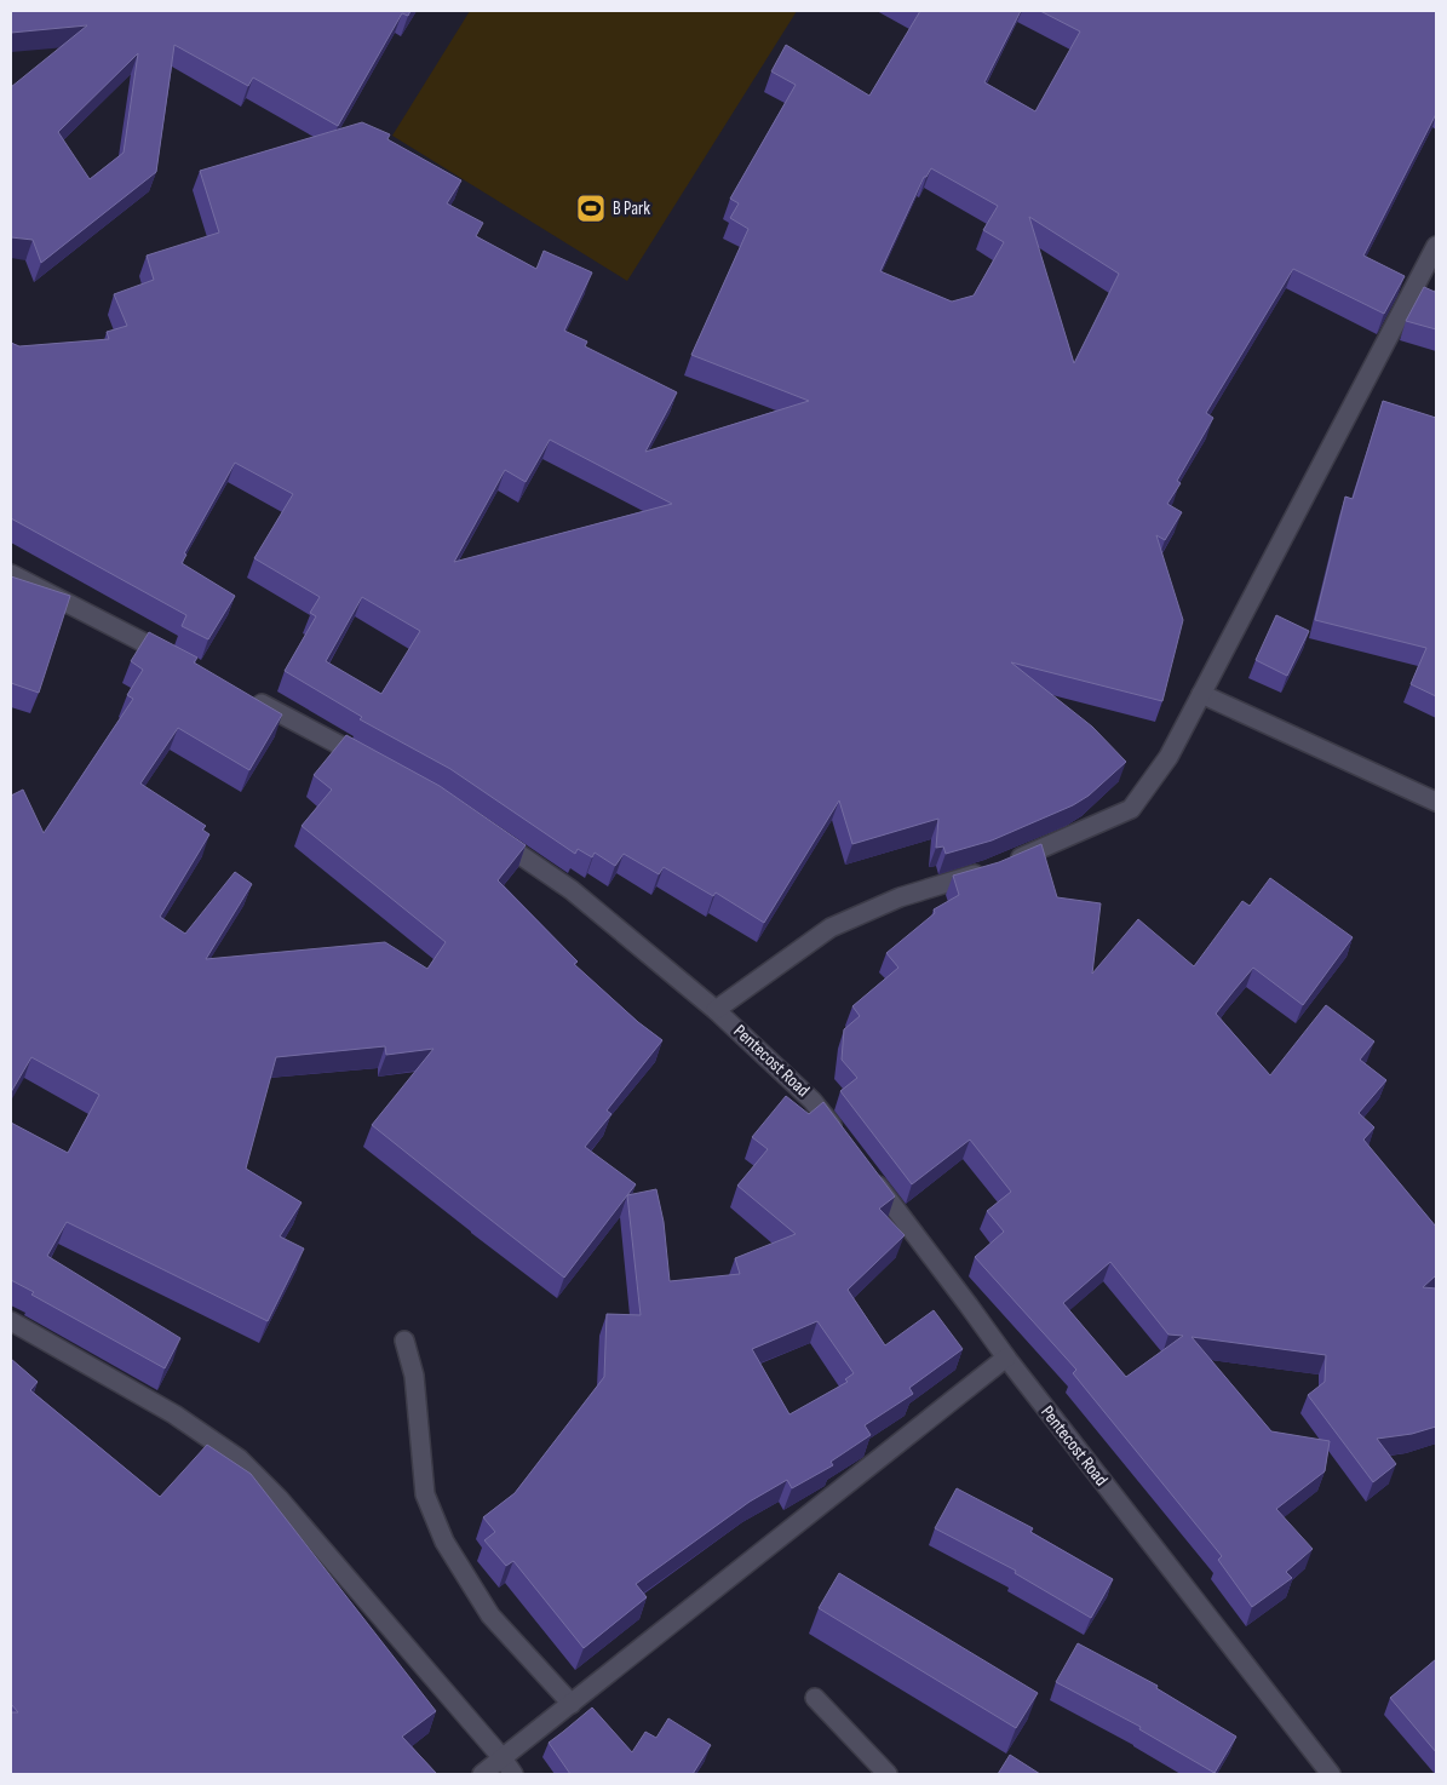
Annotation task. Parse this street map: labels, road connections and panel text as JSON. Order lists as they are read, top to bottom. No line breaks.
{"streets":{"street":["Pentecost Road"]},"places":{"sports":["B Park"]}}
